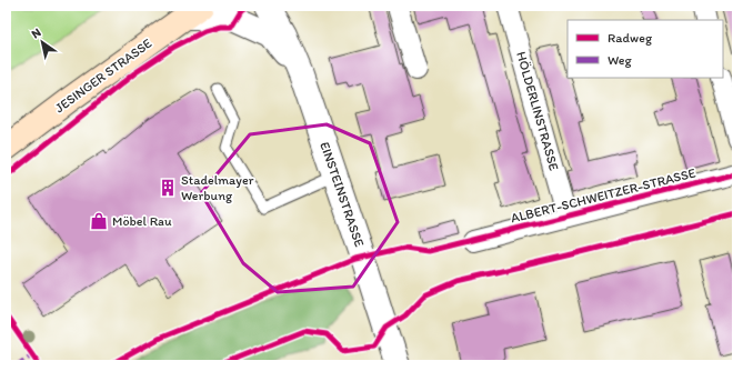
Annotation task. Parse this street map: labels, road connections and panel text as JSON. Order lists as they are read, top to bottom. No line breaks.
{"streets":{"main road":["JESINGER STRASSE"],"street":["HÖLDERLINSTRASSE","EINSTEINSTRASSE","ALBERT-SCHWEITZER-STRASSE"]},"crossings":[["JESINGER STRASSE","EINSTEINSTRASSE"],["HÖLDERLINSTRASSE","ALBERT-SCHWEITZER-STRASSE"]],"places":{"building":["Stadelmayer Werbung"],"shop":["Möbel Rau"]},"legend":["Radweg","Weg"],"north":"top left"}
